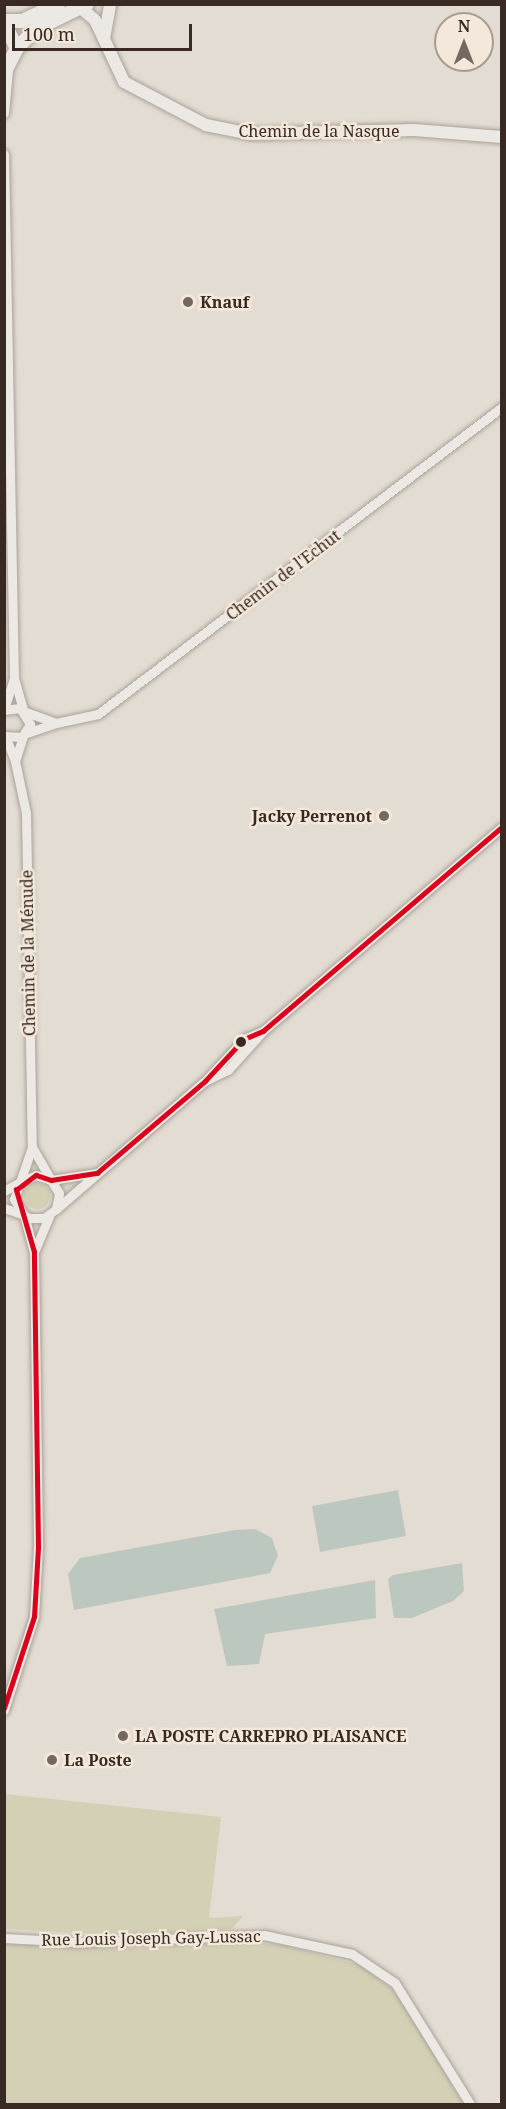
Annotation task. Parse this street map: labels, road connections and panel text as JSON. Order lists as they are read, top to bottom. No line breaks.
{"streets":{"street":["Chemin de la Nasque","Chemin de l'Echut","Chemin de la Ménude","Rue Louis Joseph Gay-Lussac"]},"places":["Knauf","Jacky Perrenot","LA POSTE CARREPRO PLAISANCE","La Poste"],"scale_bar":"100 m","north":"top"}
